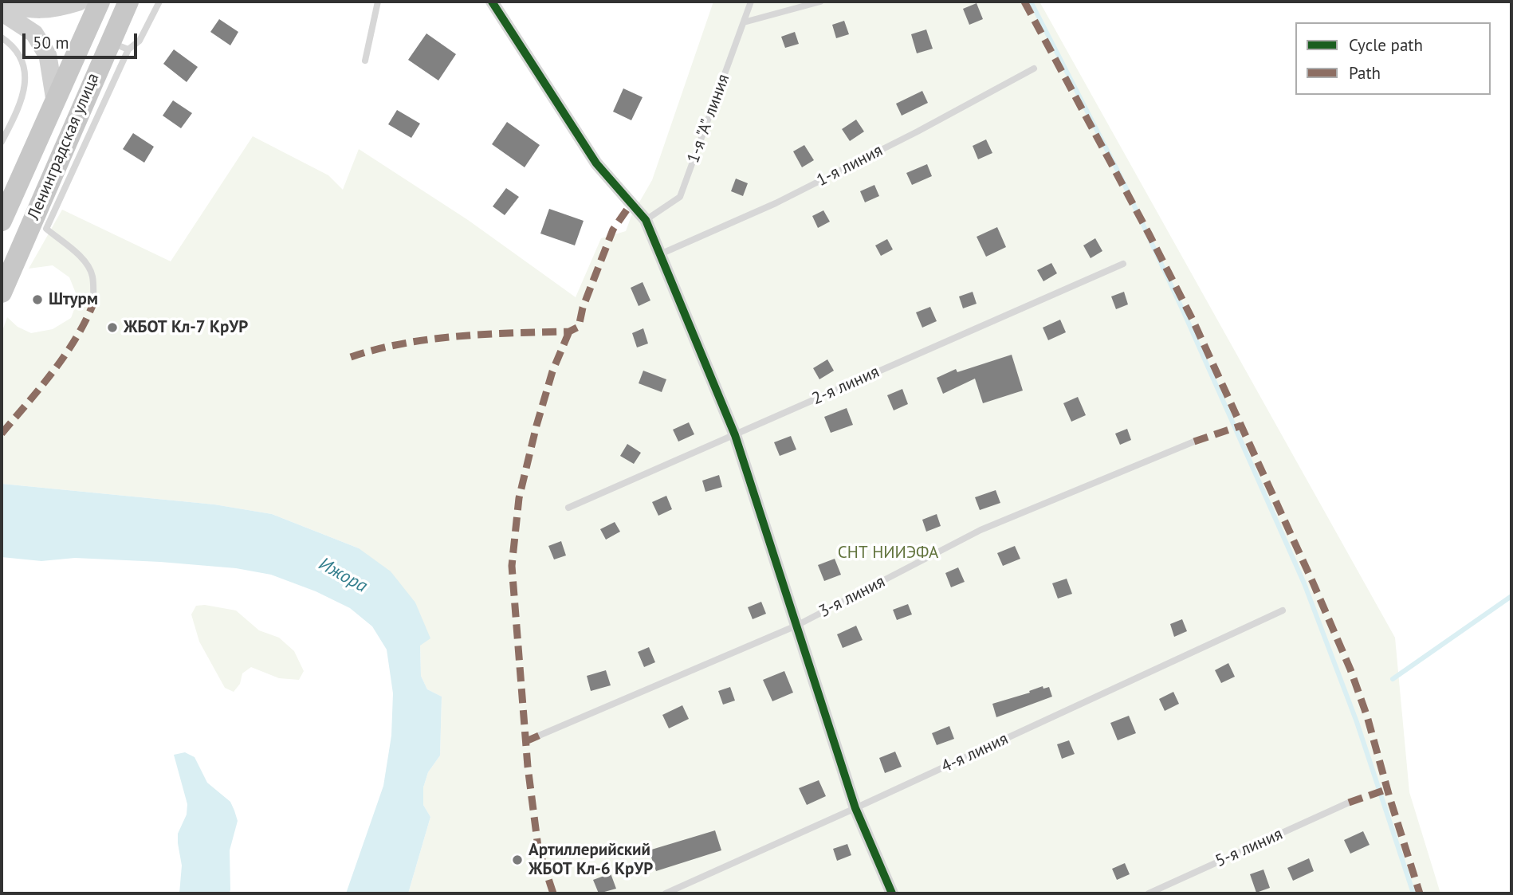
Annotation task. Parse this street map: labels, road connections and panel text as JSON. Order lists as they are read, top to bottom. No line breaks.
{"streets":{"highway":["Ленинградская улица"],"lane":["1-я \"А\" линия","1-я линия","2-я линия","3-я линия","4-я линия","5-я линия"]},"water":["Ижора"],"parks":["СНТ НИИЭФА"],"places":["Штурм","ЖБОТ Кл-7 КрУР","Артиллерийский ЖБОТ Кл-6 КрУР"],"legend":["Cycle path","Path"],"scale_bar":"50 m"}
